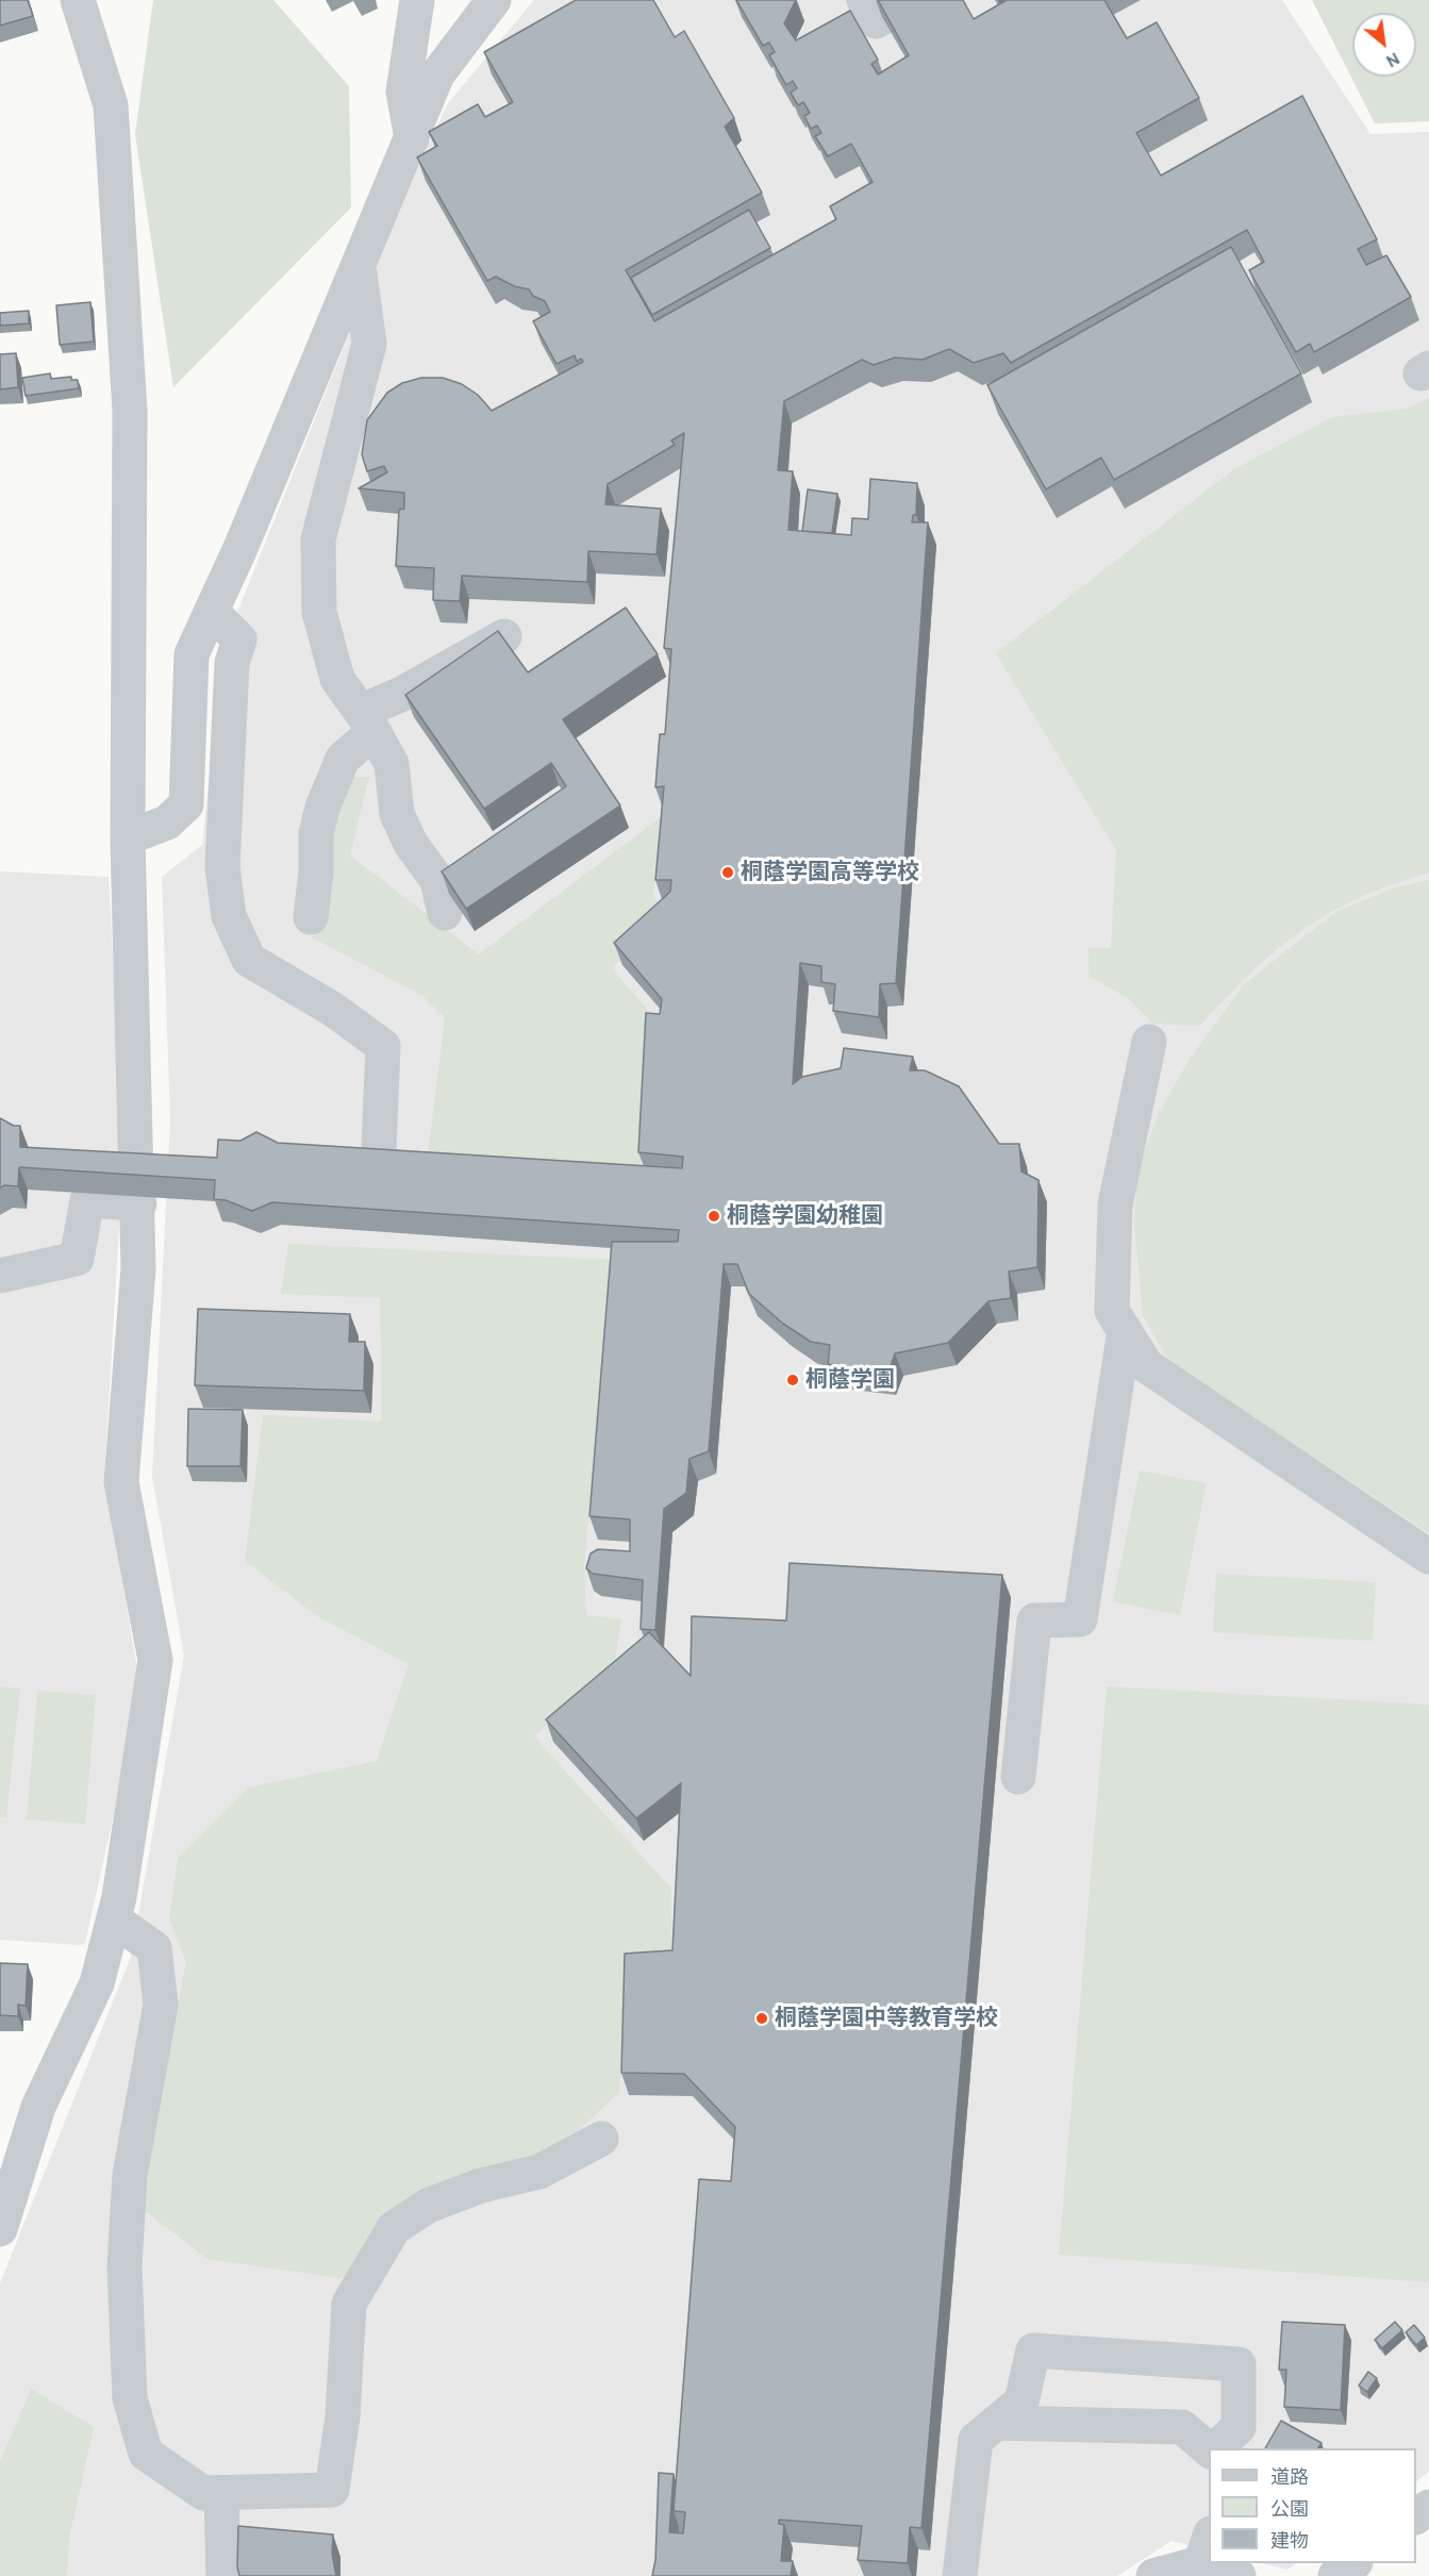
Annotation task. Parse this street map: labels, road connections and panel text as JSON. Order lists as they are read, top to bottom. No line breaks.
{"places":["桐蔭学園高等学校","桐蔭学園幼稚園","桐蔭学園","桐蔭学園中等教育学校"],"legend":["道路","公園","建物"],"north":"bottom right"}
